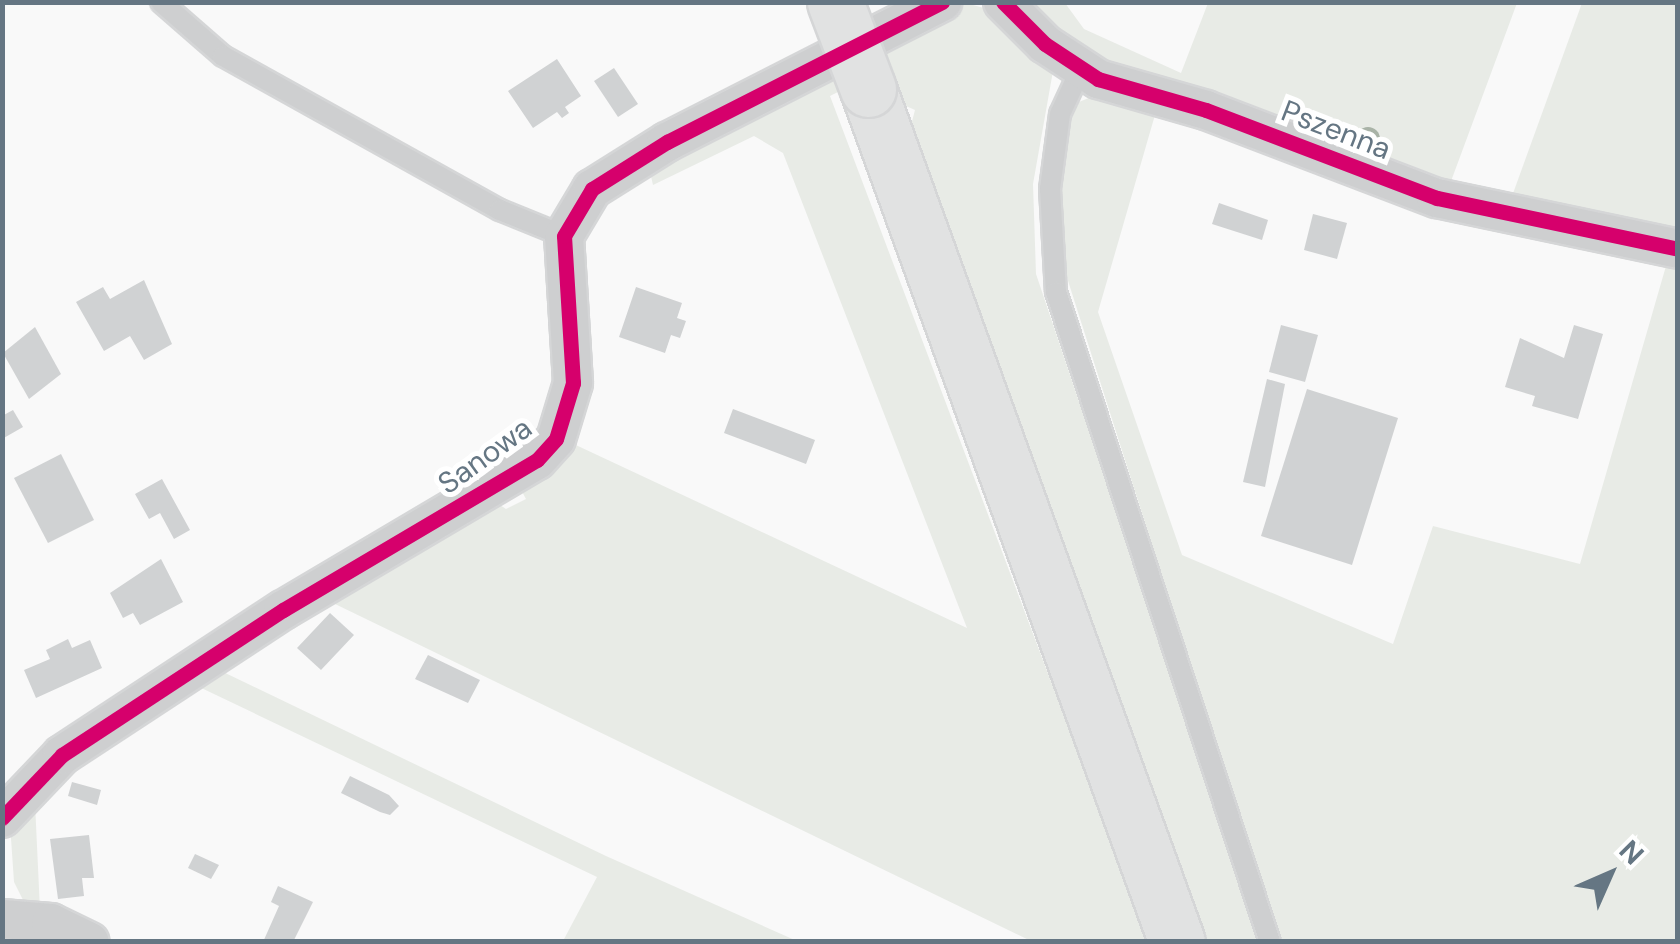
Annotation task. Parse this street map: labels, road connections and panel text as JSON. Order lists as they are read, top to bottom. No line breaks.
{"streets":{"street":["Pszenna","Sanowa"]},"north":"top right"}
